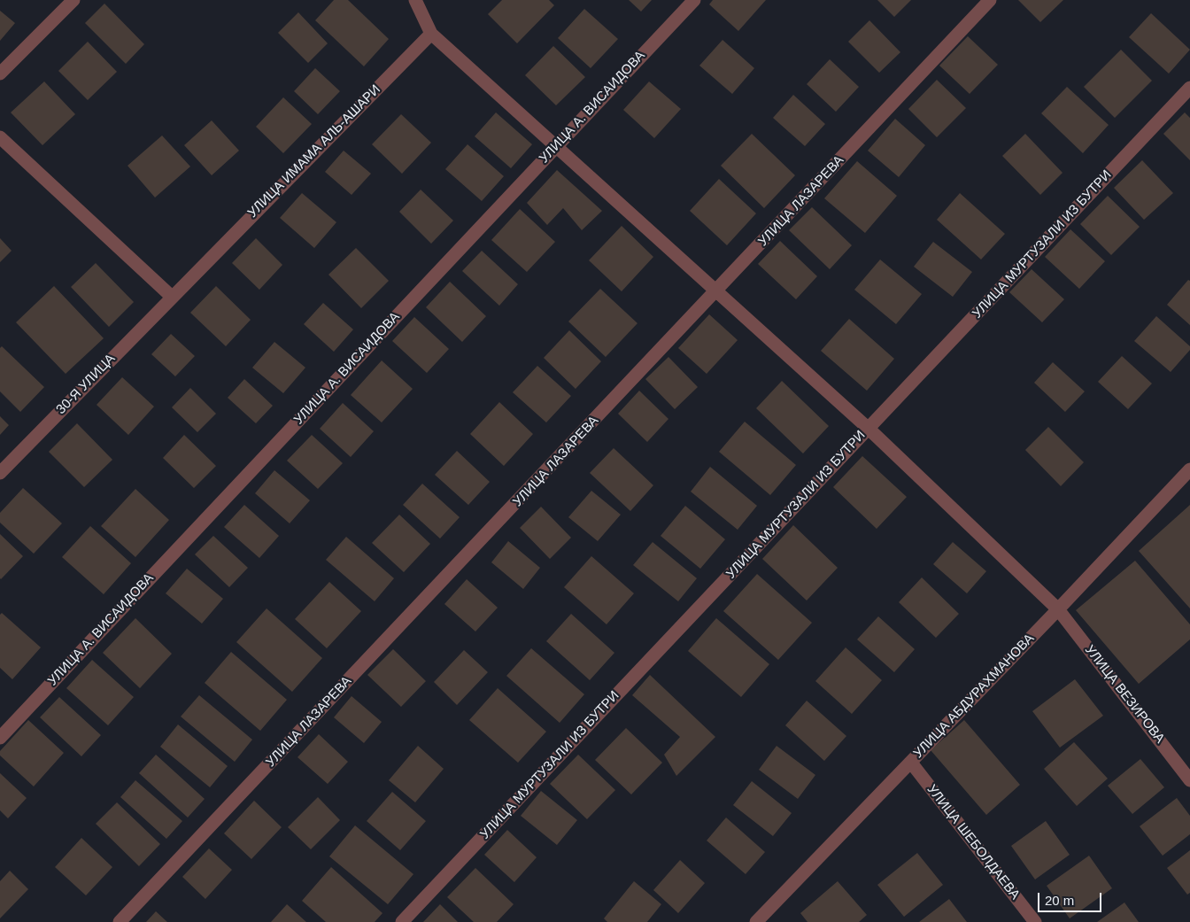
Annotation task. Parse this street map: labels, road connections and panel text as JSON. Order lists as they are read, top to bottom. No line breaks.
{"streets":{"street":["УЛИЦА А. ВИСАИДОВА","УЛИЦА ИМАМА АЛЬ-АШАРИ","УЛИЦА ЛАЗАРЕВА","УЛИЦА МУРТУЗАЛИ ИЗ БУТРИ","30-Я УЛИЦА","УЛИЦА ВЕЗИРОВА","УЛИЦА АБДУРАХМАНОВА","УЛИЦА ШЕБОЛДАЕВА"]},"crossings":[["УЛИЦА А. ВИСАИДОВА","УЛИЦА ВЕЗИРОВА"],["УЛИЦА ИМАМА АЛЬ-АШАРИ","30-Я УЛИЦА"],["УЛИЦА ИМАМА АЛЬ-АШАРИ","УЛИЦА ВЕЗИРОВА"],["УЛИЦА ЛАЗАРЕВА","УЛИЦА ВЕЗИРОВА"],["УЛИЦА МУРТУЗАЛИ ИЗ БУТРИ","УЛИЦА ВЕЗИРОВА"],["УЛИЦА ВЕЗИРОВА","УЛИЦА АБДУРАХМАНОВА"],["УЛИЦА АБДУРАХМАНОВА","УЛИЦА ШЕБОЛДАЕВА"]],"scale_bar":"20 m"}
